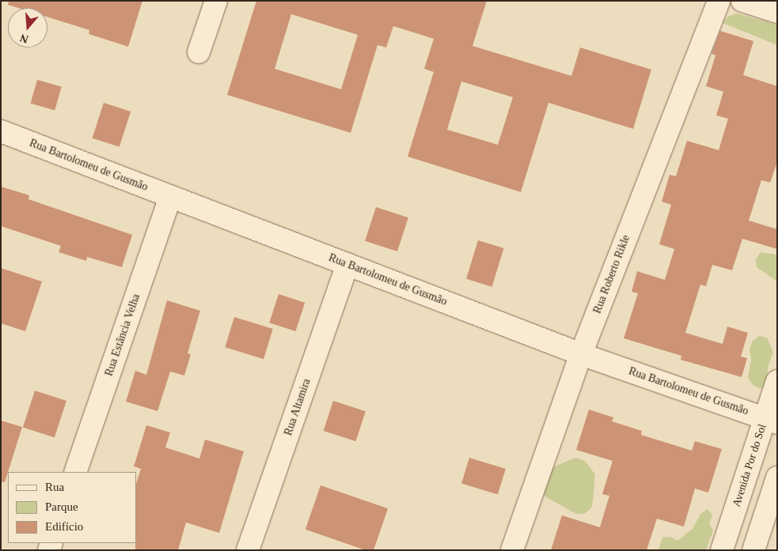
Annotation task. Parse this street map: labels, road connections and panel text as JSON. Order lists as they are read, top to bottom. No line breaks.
{"streets":{"street":["Rua Bartolomeu de Gusmão","Rua Roberto Rikle","Rua Estância Velha","Rua Altamira","Avenida Por do Sol"]},"crossings":[["Rua Bartolomeu de Gusmão","Rua Roberto Rikle"],["Rua Bartolomeu de Gusmão","Rua Estância Velha"],["Rua Bartolomeu de Gusmão","Rua Altamira"],["Rua Bartolomeu de Gusmão","Avenida Por do Sol"]],"legend":["Rua","Parque","Edifício"],"north":"bottom"}
